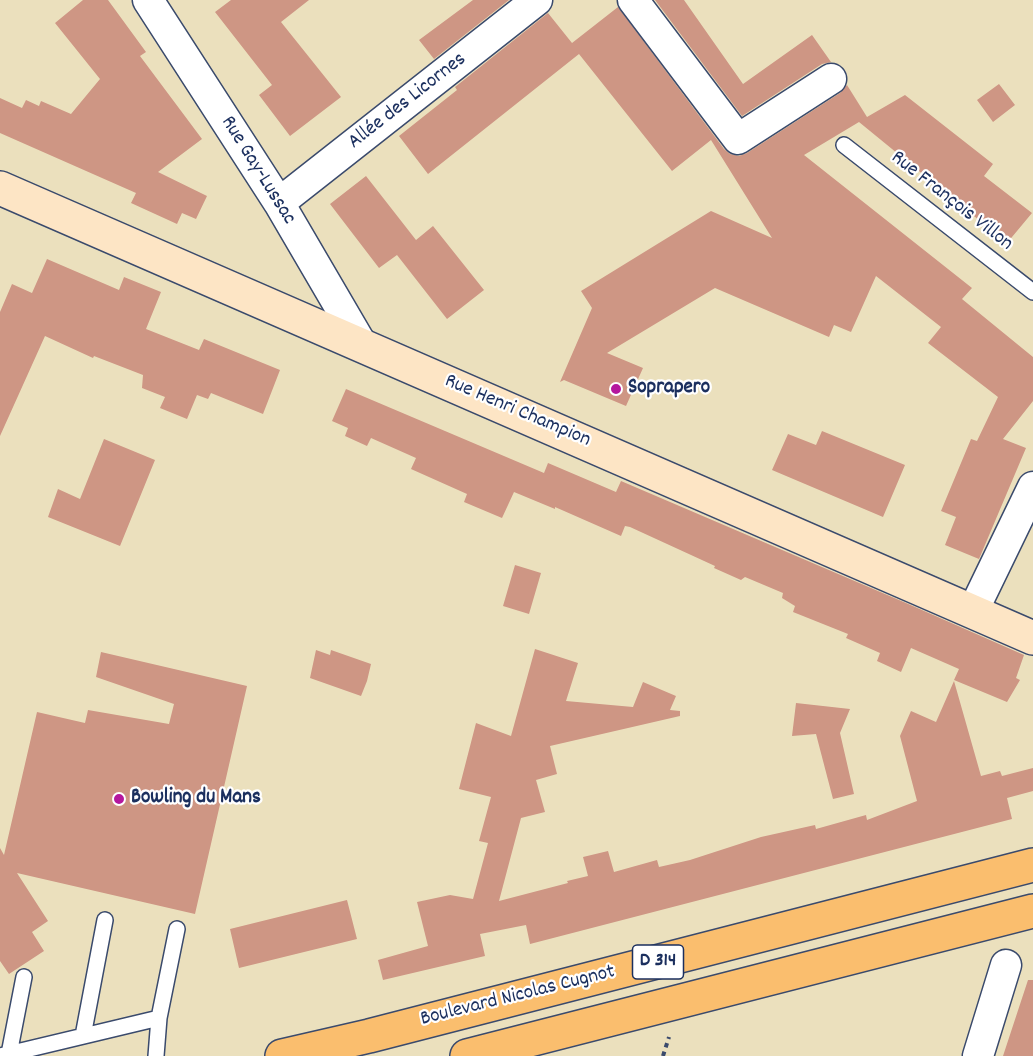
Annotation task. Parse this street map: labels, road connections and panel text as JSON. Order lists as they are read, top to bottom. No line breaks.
{"streets":{"main road":["D 314","Boulevard Nicolas Cugnot"],"street":["Allée des Licornes","Rue Gay-Lussac","Rue Henri Champion"],"lane":["Rue François Villon"]},"crossings":[["Allée des Licornes","Rue Gay-Lussac"],["Rue Gay-Lussac","Rue Henri Champion"]],"places":["Soprapero","Bowling du Mans"]}
